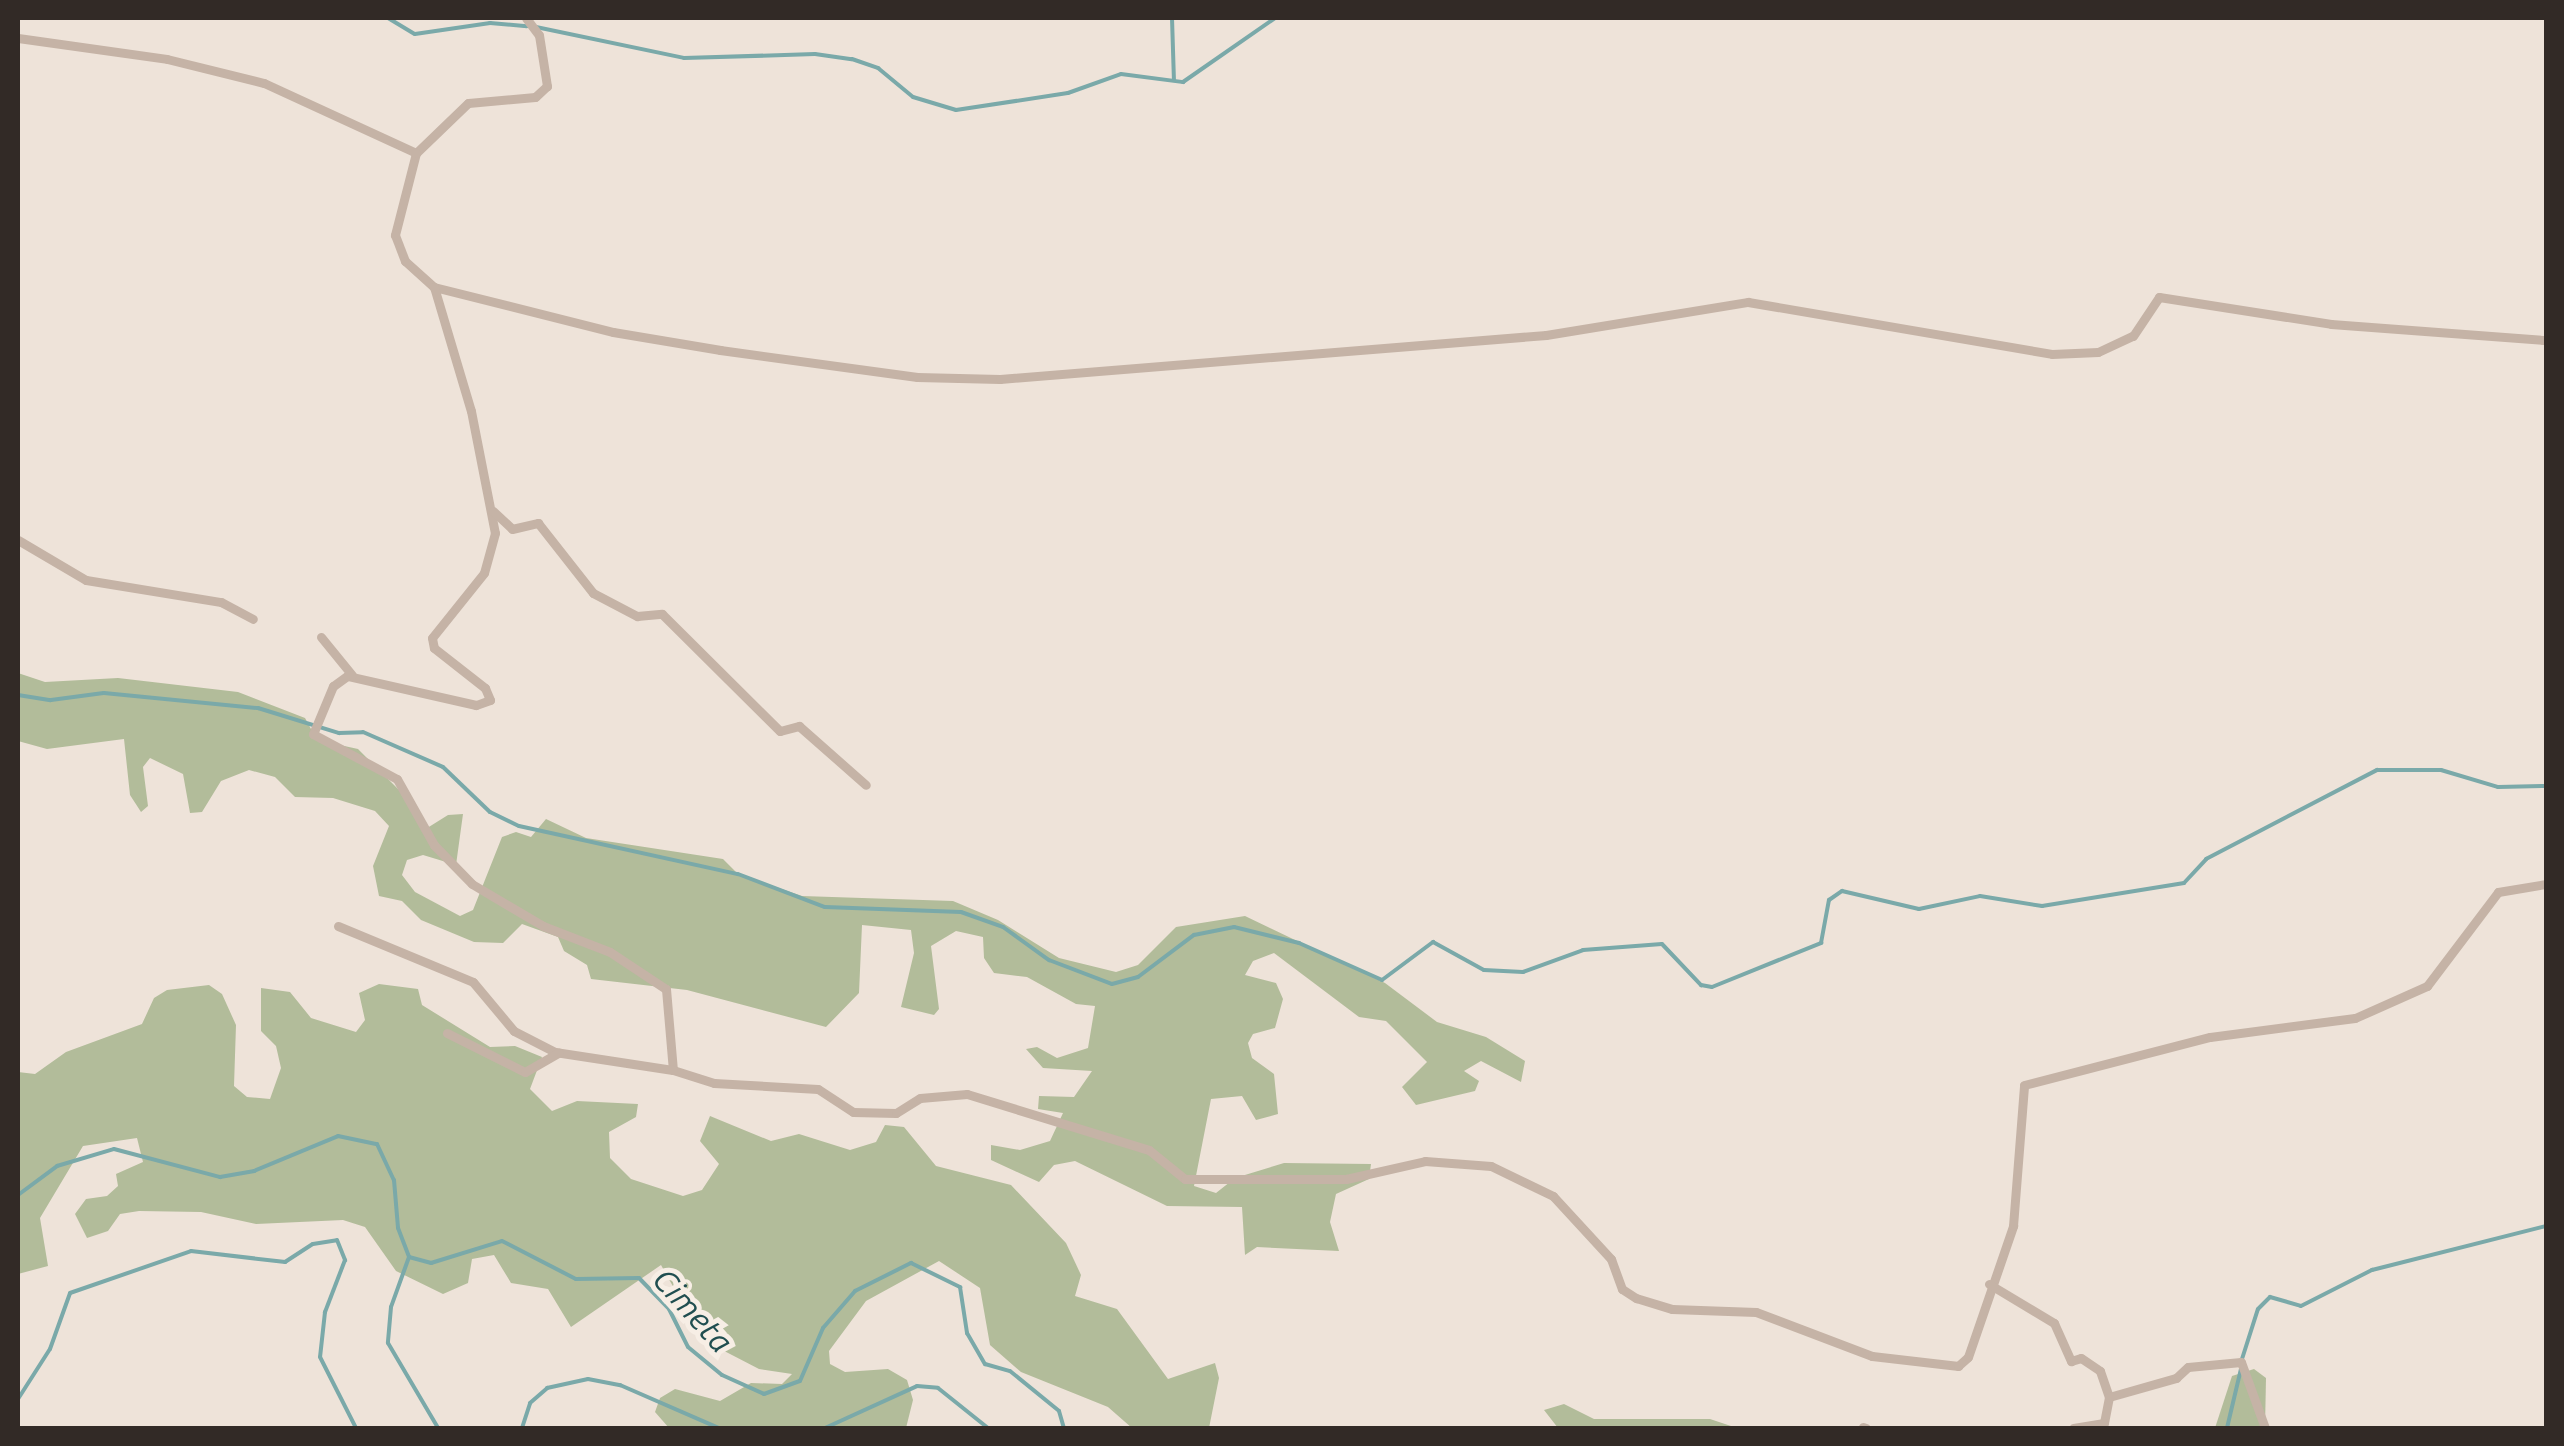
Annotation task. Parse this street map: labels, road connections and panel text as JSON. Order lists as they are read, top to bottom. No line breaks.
{"water":["Cimeta"]}
